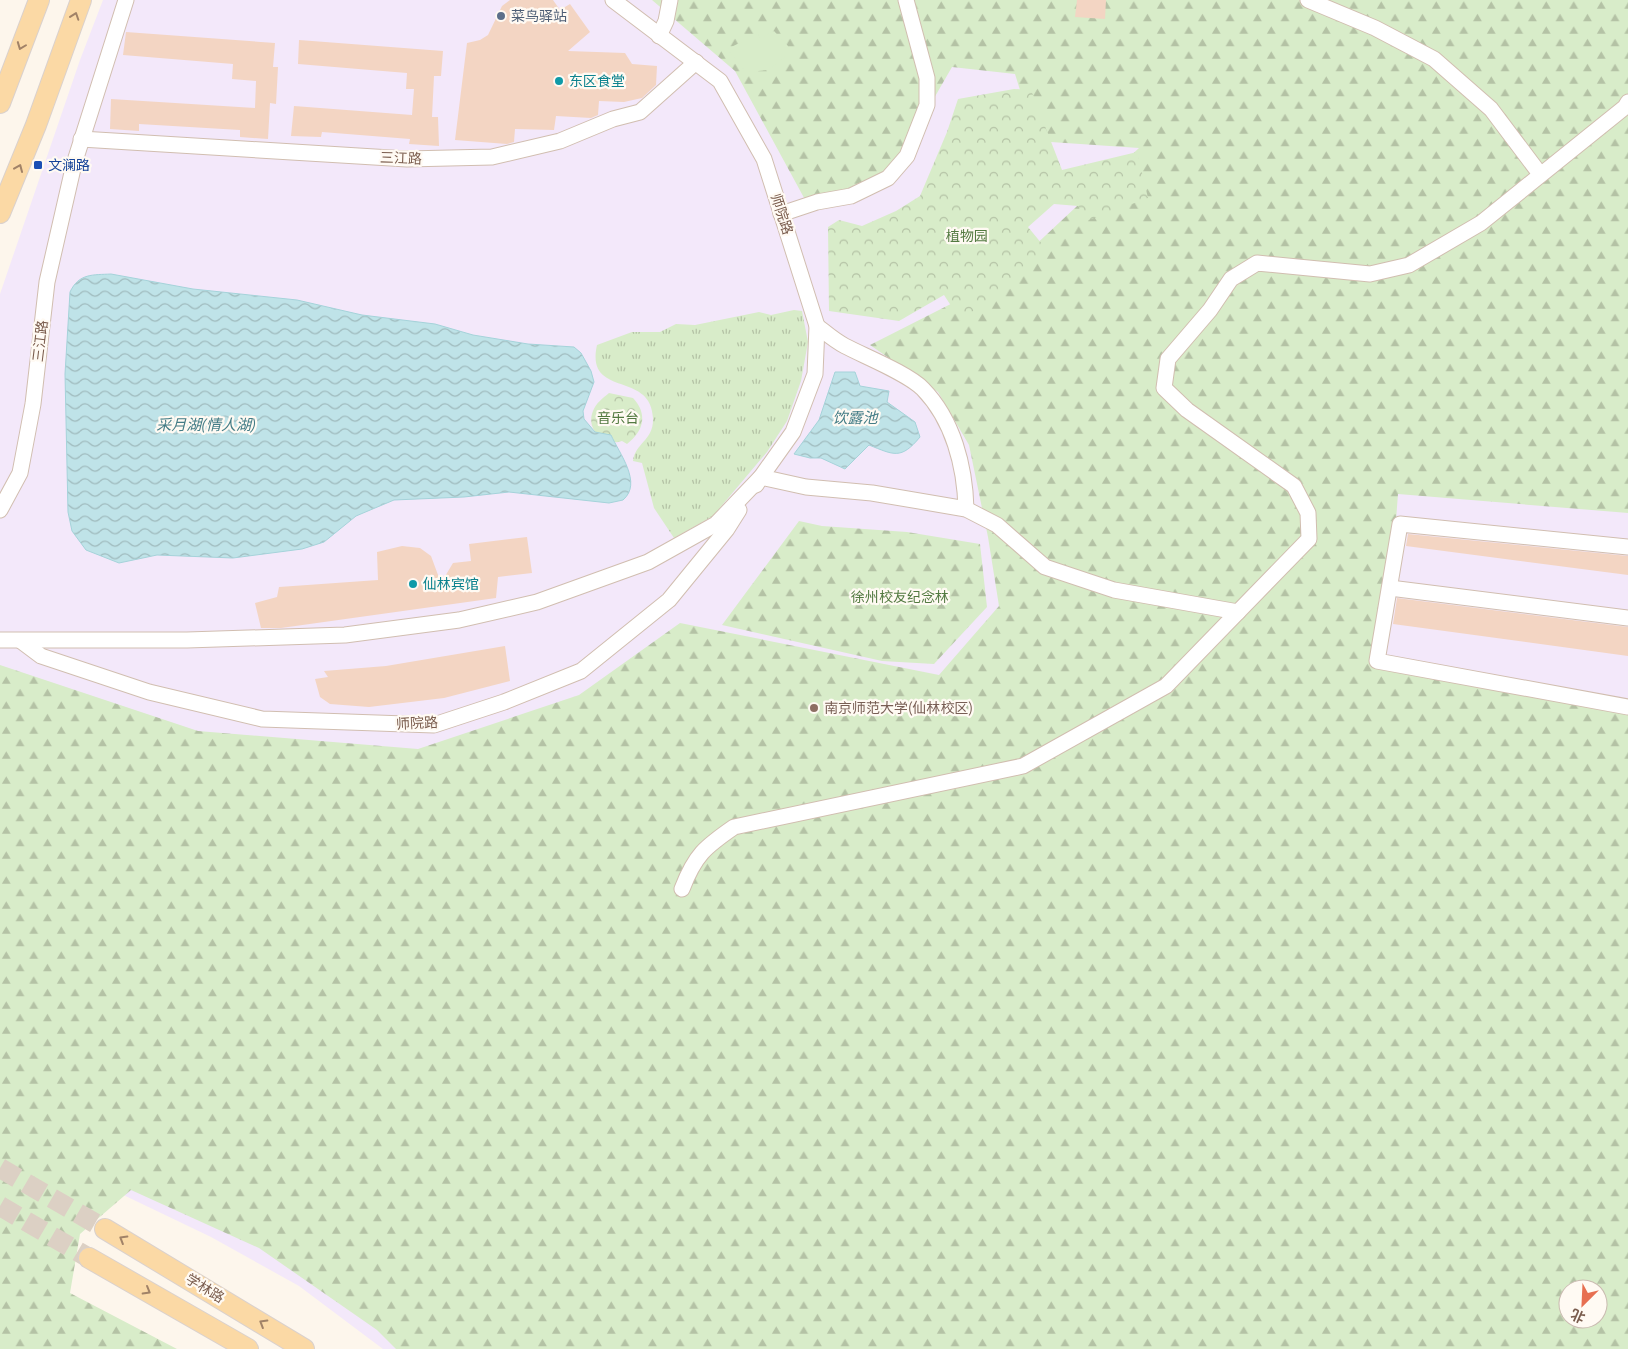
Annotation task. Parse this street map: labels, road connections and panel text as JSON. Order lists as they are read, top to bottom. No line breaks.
{"streets":{"main road":["学林路"],"street":["三江路","师院路"]},"crossings":[["三江路","师院路"]],"water":["饮露池","采月湖(情人湖)"],"parks":["植物园","音乐台","徐州校友纪念林"],"places":{"other":["菜鸟驿站","东区食堂","仙林宾馆","南京师范大学(仙林校区)"],"transit":["文澜路"]},"north":"bottom left"}
